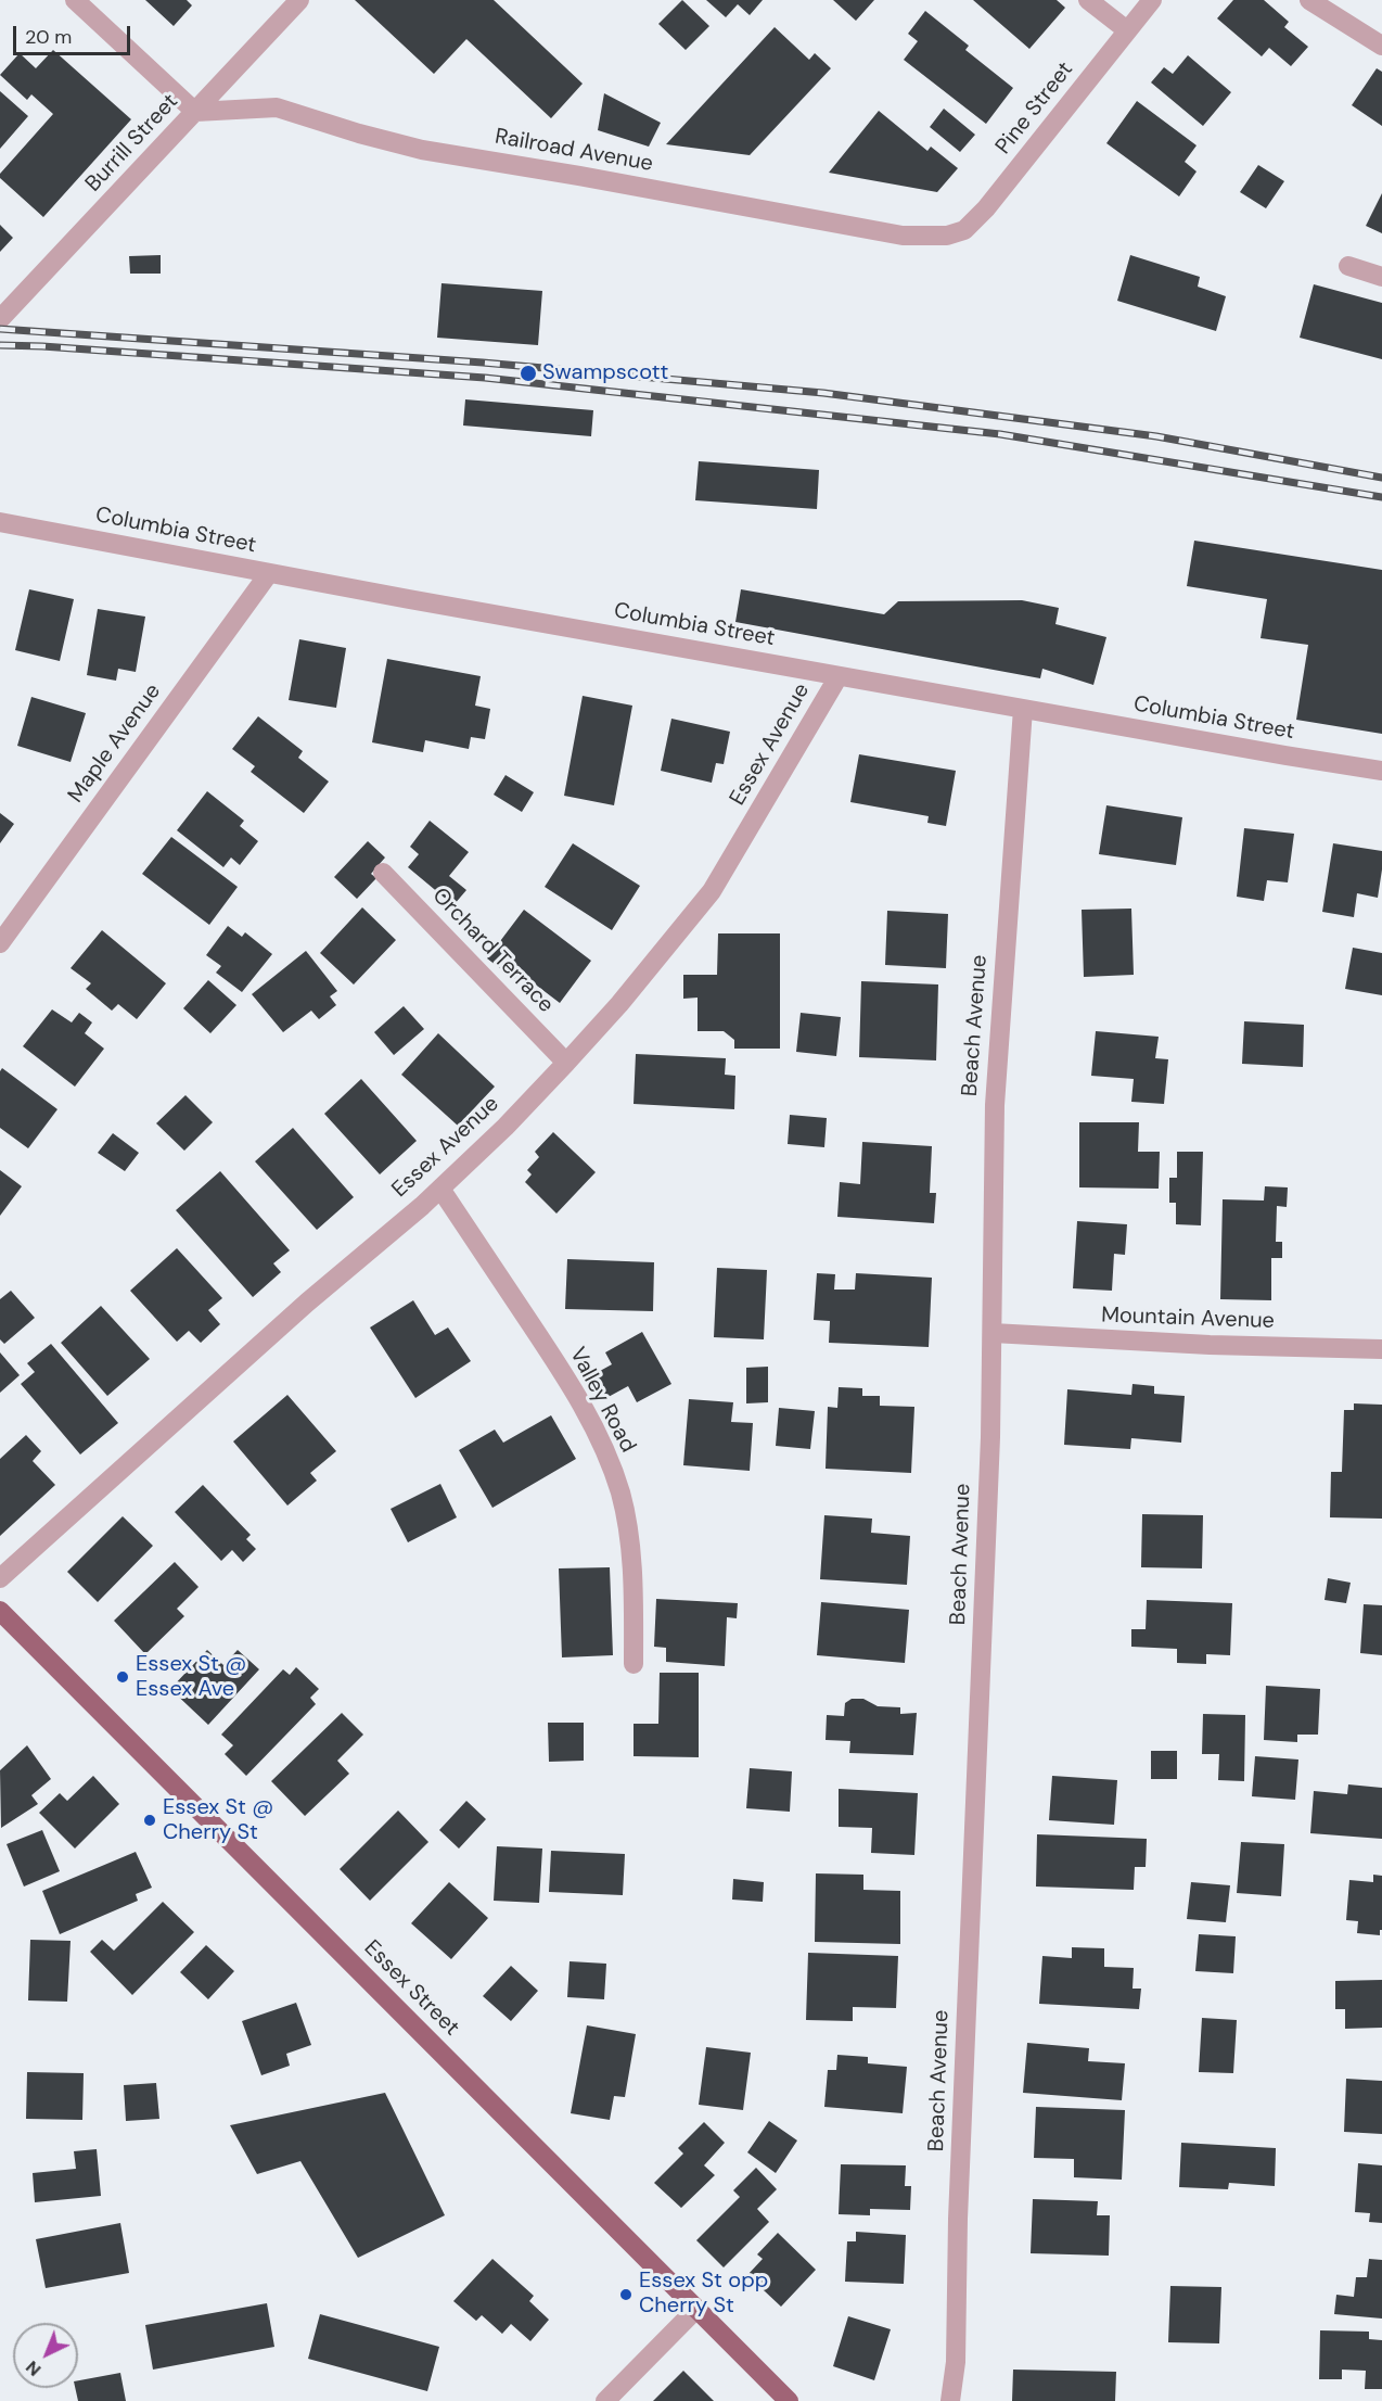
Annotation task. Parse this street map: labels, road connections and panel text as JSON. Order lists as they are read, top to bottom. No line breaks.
{"streets":{"main road":["Essex Street"],"street":["Pine Street","Burrill Street","Railroad Avenue","Columbia Street","Maple Avenue","Essex Avenue","Orchard Terrace","Beach Avenue","Mountain Avenue","Valley Road"]},"crossings":[["Pine Street","Railroad Avenue"],["Burrill Street","Railroad Avenue"],["Columbia Street","Maple Avenue"],["Columbia Street","Essex Avenue"],["Columbia Street","Beach Avenue"],["Essex Avenue","Orchard Terrace"],["Essex Avenue","Valley Road"],["Beach Avenue","Mountain Avenue"]],"places":["Swampscott","Essex St @ Essex Ave","Essex St @ Cherry St","Essex St opp Cherry St"],"scale_bar":"20 m","north":"bottom left"}
